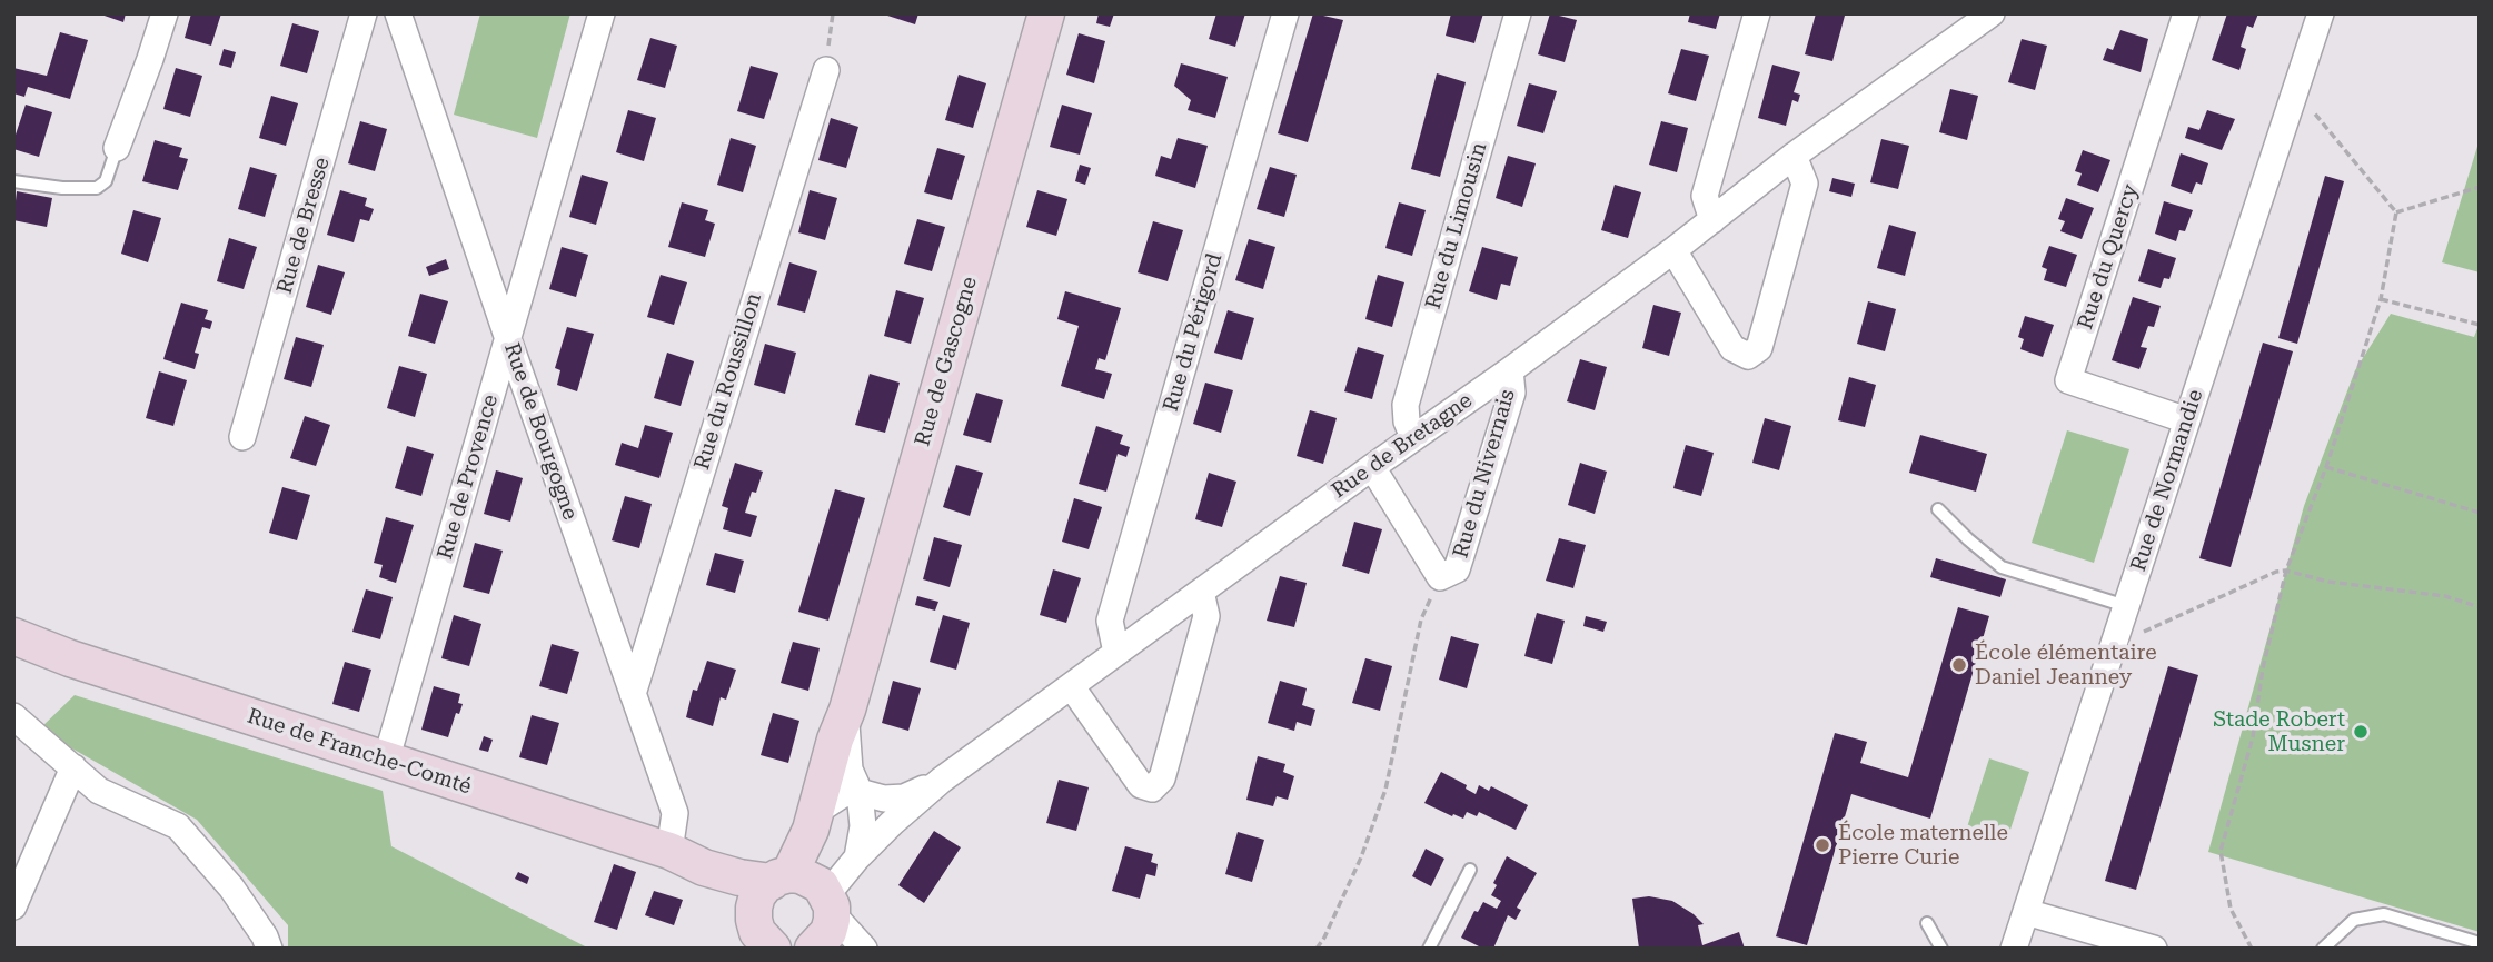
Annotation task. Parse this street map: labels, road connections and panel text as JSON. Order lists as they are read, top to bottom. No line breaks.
{"streets":{"street":["Rue de Bresse","Rue du Limousin","Rue du Quercy","Rue du Périgord","Rue de Gascogne","Rue du Roussillon","Rue de Bourgogne","Rue de Bretagne","Rue du Nivernais","Rue de Provence","Rue de Normandie","Rue de Franche-Comté"]},"crossings":[["Rue du Limousin","Rue de Bretagne"],["Rue du Quercy","Rue de Normandie"],["Rue du Périgord","Rue de Bretagne"],["Rue de Gascogne","Rue de Bretagne"],["Rue de Gascogne","Rue de Franche-Comté"],["Rue du Roussillon","Rue de Bourgogne"],["Rue de Bourgogne","Rue de Provence"],["Rue de Bourgogne","Rue de Franche-Comté"],["Rue de Bretagne","Rue du Nivernais"],["Rue de Bretagne","Rue de Franche-Comté"],["Rue de Provence","Rue de Franche-Comté"]],"places":["École élémentaire Daniel Jeanney","Stade Robert Musner","École maternelle Pierre Curie"]}
